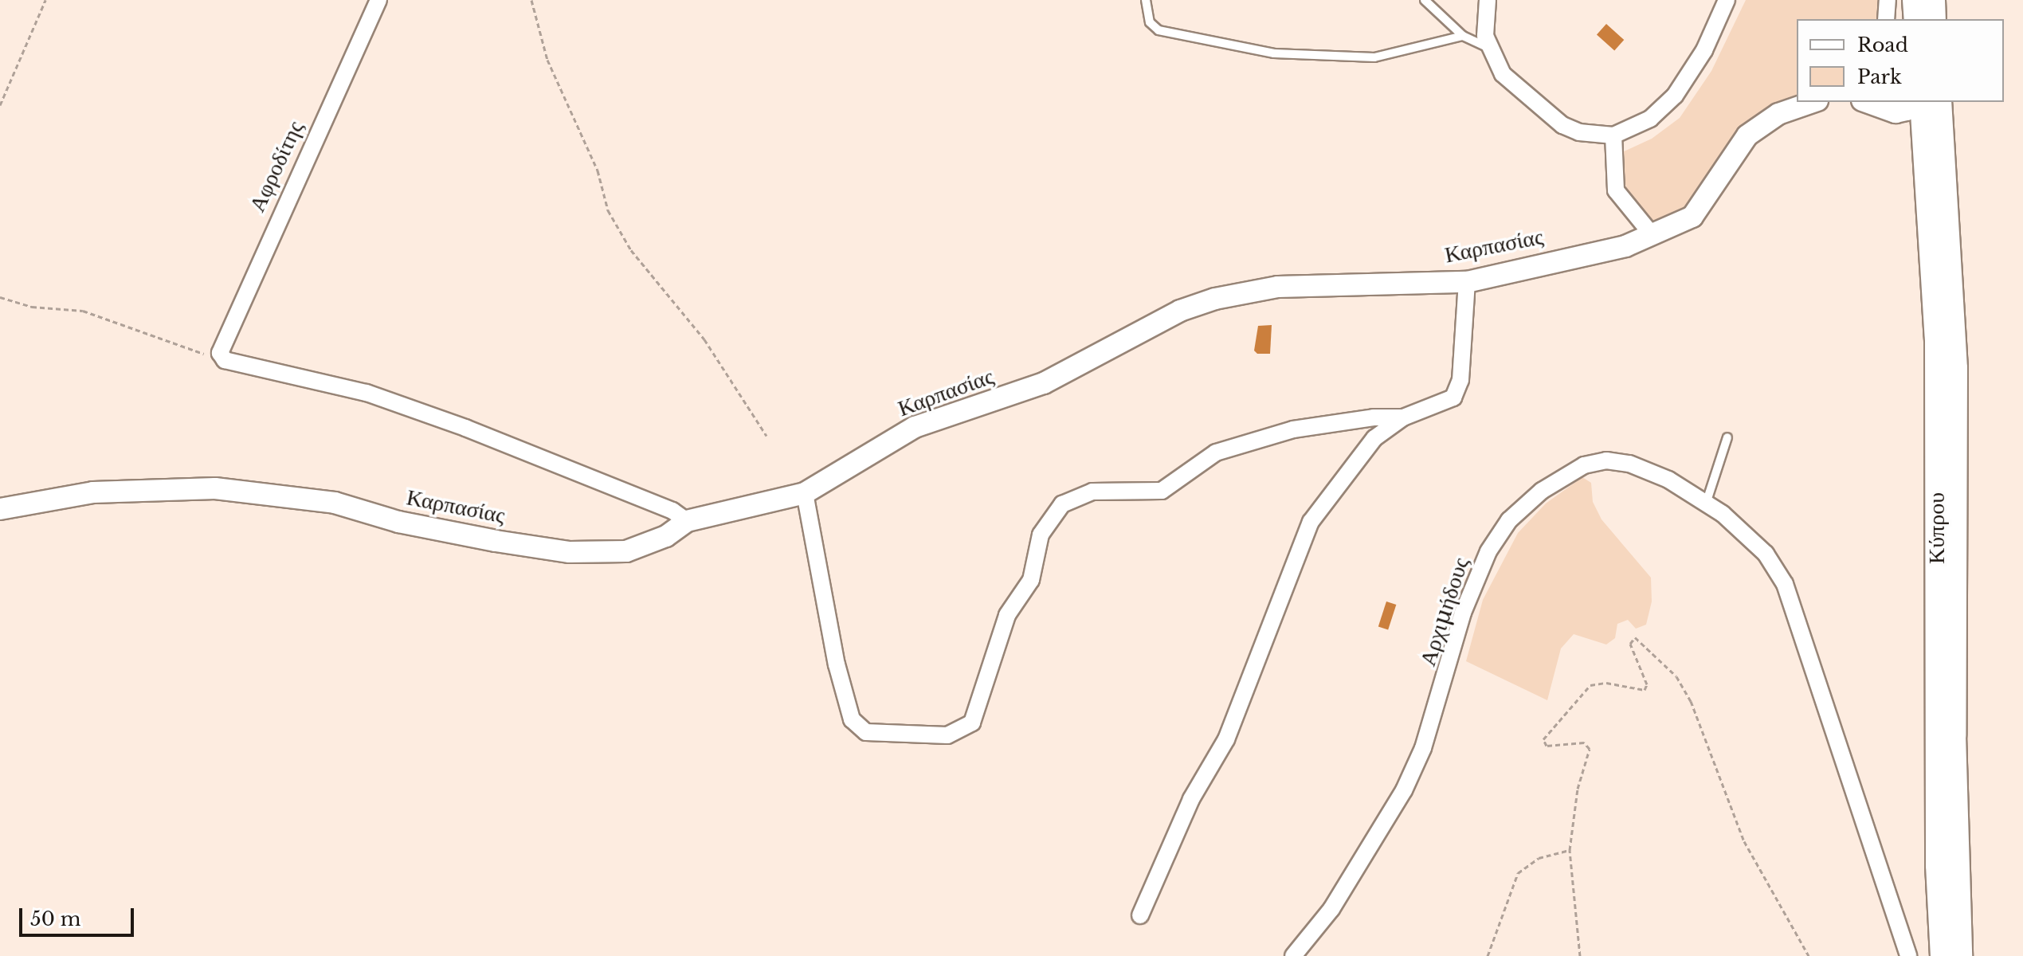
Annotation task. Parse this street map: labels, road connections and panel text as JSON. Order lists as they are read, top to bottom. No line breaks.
{"streets":{"main road":["Κύπρου"],"street":["Αφροδίτης","Καρπασίας","Αρχιμήδους"]},"legend":["Road","Park"],"scale_bar":"50 m"}
